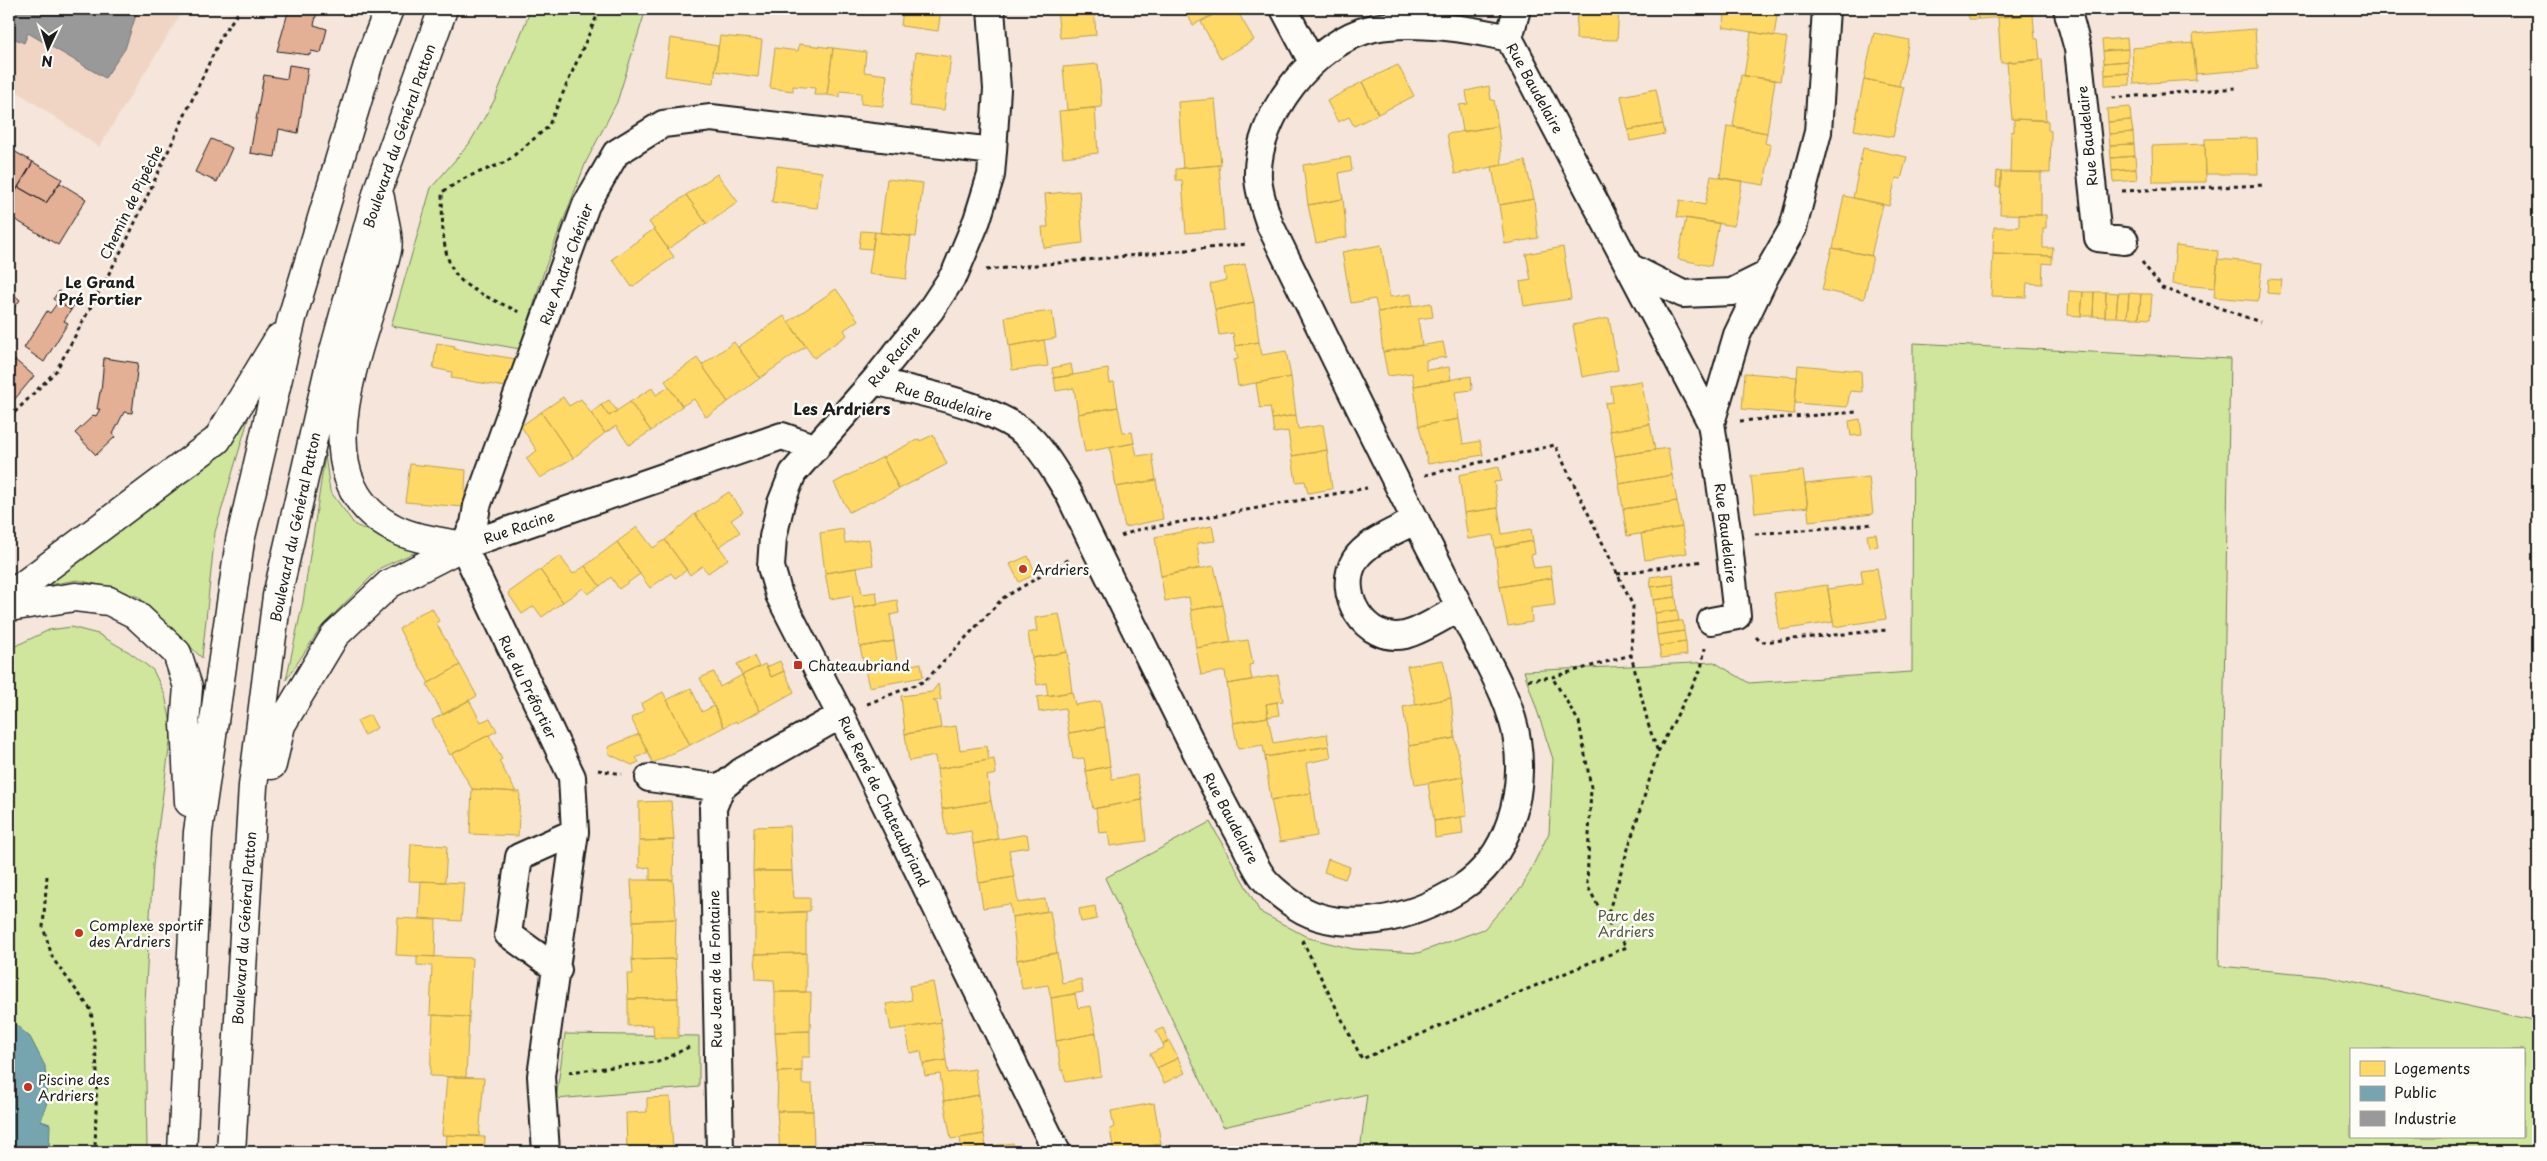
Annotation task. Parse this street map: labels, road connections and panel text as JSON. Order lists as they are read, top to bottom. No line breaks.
{"streets":{"highway":["Boulevard du Général Patton"],"street":["Rue Baudelaire","Rue André Chénier","Rue Racine","Rue du Préfortier","Rue René de Chateaubriand","Rue Jean de la Fontaine"],"path":["Chemin de Pipêche"]},"crossings":[["Rue Baudelaire","Rue Racine"],["Rue André Chénier","Rue Racine"],["Rue André Chénier","Rue du Préfortier"],["Rue Racine","Rue du Préfortier"],["Rue Racine","Rue René de Chateaubriand"]],"districts":["Le Grand Pré Fortier","Les Ardriers"],"parks":["Parc des Ardriers"],"places":{"other":["Ardriers","Complexe sportif des Ardriers","Piscine des Ardriers"],"transit":["Chateaubriand"]},"legend":["Logements","Public","Industrie"],"north":"bottom"}
